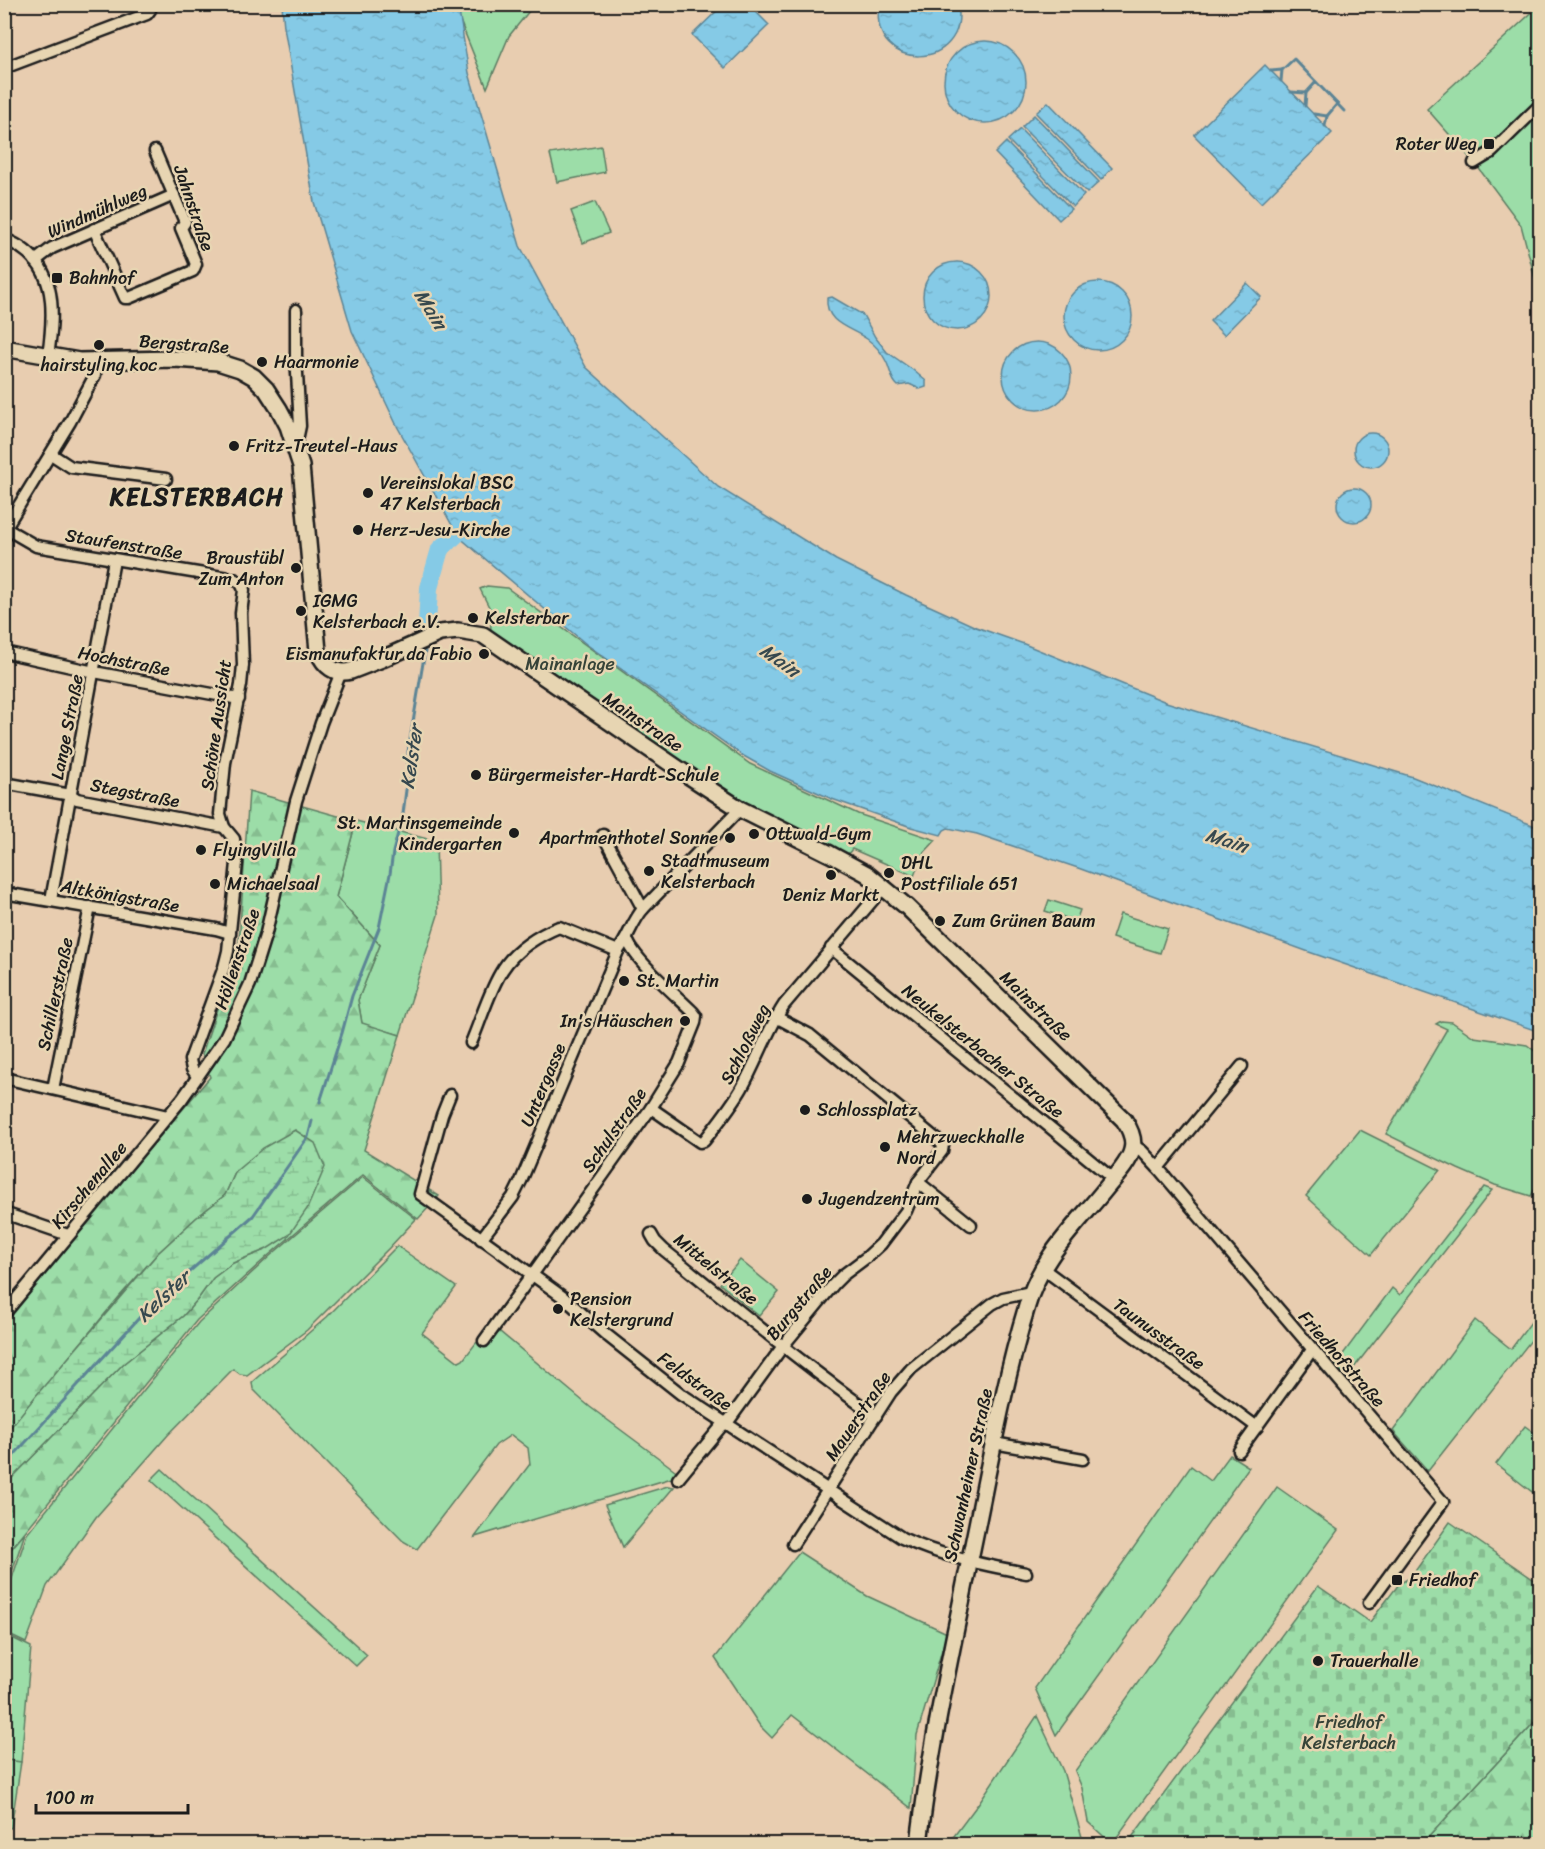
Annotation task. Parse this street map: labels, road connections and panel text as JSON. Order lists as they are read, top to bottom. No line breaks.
{"streets":{"street":["Jahnstraße","Windmühlweg","Bergstraße","Staufenstraße","Hochstraße","Mainstraße","Schöne Aussicht","Lange Straße","Stegstraße","Altkönigstraße","Höllenstraße","Schillerstraße","Schloßweg","Neukelsterbacher Straße","Untergasse","Schulstraße","Kirschenallee","Mittelstraße","Burgstraße","Taunusstraße","Friedhofstraße","Feldstraße","Mauerstraße","Schwanheimer Straße"]},"crossings":[["Jahnstraße","Windmühlweg"],["Bergstraße","Mainstraße"],["Bergstraße","Höllenstraße"],["Staufenstraße","Schöne Aussicht"],["Staufenstraße","Lange Straße"],["Hochstraße","Schöne Aussicht"],["Hochstraße","Lange Straße"],["Mainstraße","Höllenstraße"],["Mainstraße","Schloßweg"],["Mainstraße","Untergasse"],["Mainstraße","Friedhofstraße"],["Mainstraße","Schwanheimer Straße"],["Schöne Aussicht","Stegstraße"],["Schöne Aussicht","Altkönigstraße"],["Schöne Aussicht","Höllenstraße"],["Schöne Aussicht","Kirschenallee"],["Lange Straße","Stegstraße"],["Lange Straße","Altkönigstraße"],["Altkönigstraße","Schillerstraße"],["Höllenstraße","Kirschenallee"],["Schloßweg","Neukelsterbacher Straße"],["Schloßweg","Schulstraße"],["Schloßweg","Burgstraße"],["Neukelsterbacher Straße","Schwanheimer Straße"],["Untergasse","Schulstraße"],["Untergasse","Feldstraße"],["Schulstraße","Feldstraße"],["Mittelstraße","Burgstraße"],["Mittelstraße","Mauerstraße"],["Burgstraße","Feldstraße"],["Taunusstraße","Schwanheimer Straße"],["Friedhofstraße","Schwanheimer Straße"],["Feldstraße","Mauerstraße"],["Feldstraße","Schwanheimer Straße"],["Mauerstraße","Schwanheimer Straße"]],"districts":["KELSTERBACH"],"water":["Main","Kelster"],"parks":["Mainanlage","Friedhof Kelsterbach"],"places":{"transit":["Roter Weg","Bahnhof","Friedhof"],"other":["hairstyling koc","Haarmonie","Fritz-Treutel-Haus","Vereinslokal BSC 47 Kelsterbach","Herz-Jesu-Kirche","Braustübl Zum Anton","IGMG Kelsterbach e.V.","Kelsterbar","Eismanufaktur da Fabio","Bürgermeister-Hardt-Schule","St. Martinsgemeinde Kindergarten","Ottwald-Gym","Apartmenthotel Sonne","FlyingVilla","Stadtmuseum Kelsterbach","DHL Postfiliale 651","Deniz Markt","Michaelsaal","Zum Grünen Baum","St. Martin","In's Häuschen","Schlossplatz","Mehrzweckhalle Nord","Jugendzentrum","Pension Kelstergrund","Trauerhalle"]},"scale_bar":"100 m"}
